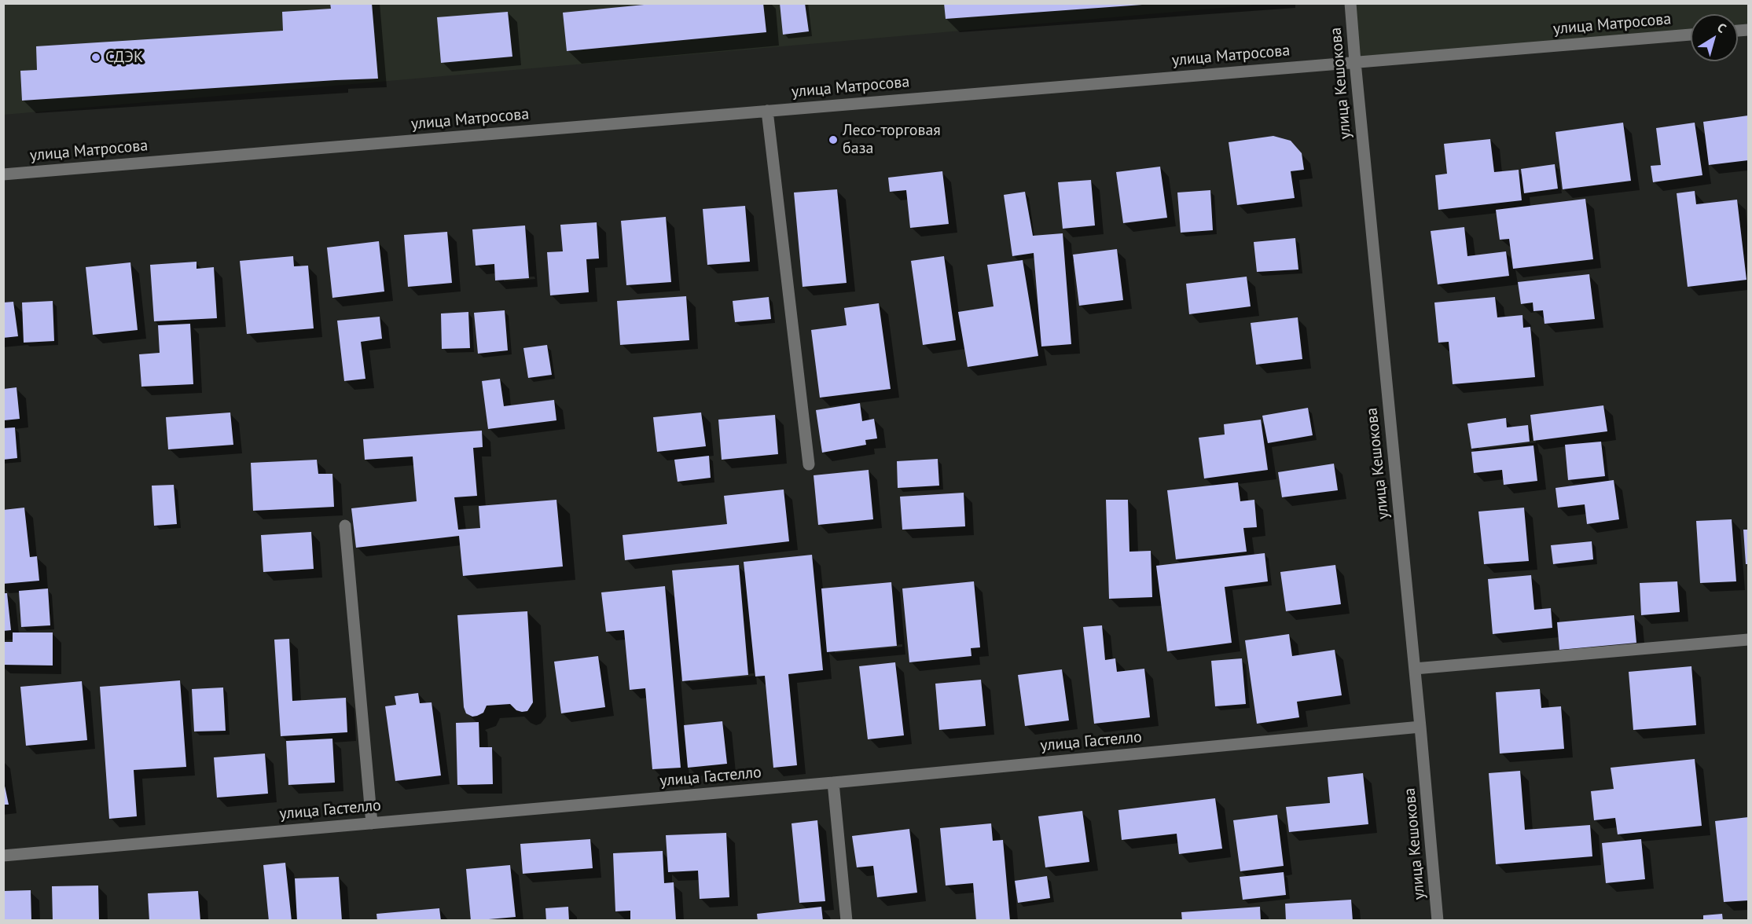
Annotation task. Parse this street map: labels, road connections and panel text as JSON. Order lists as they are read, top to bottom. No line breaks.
{"streets":{"street":["улица Матросова","улица Кешокова","улица Гастелло"]},"crossings":[["улица Матросова","улица Кешокова"],["улица Кешокова","улица Гастелло"]],"places":["СДЭК","Лесо-торговая база"],"north":"top right"}
